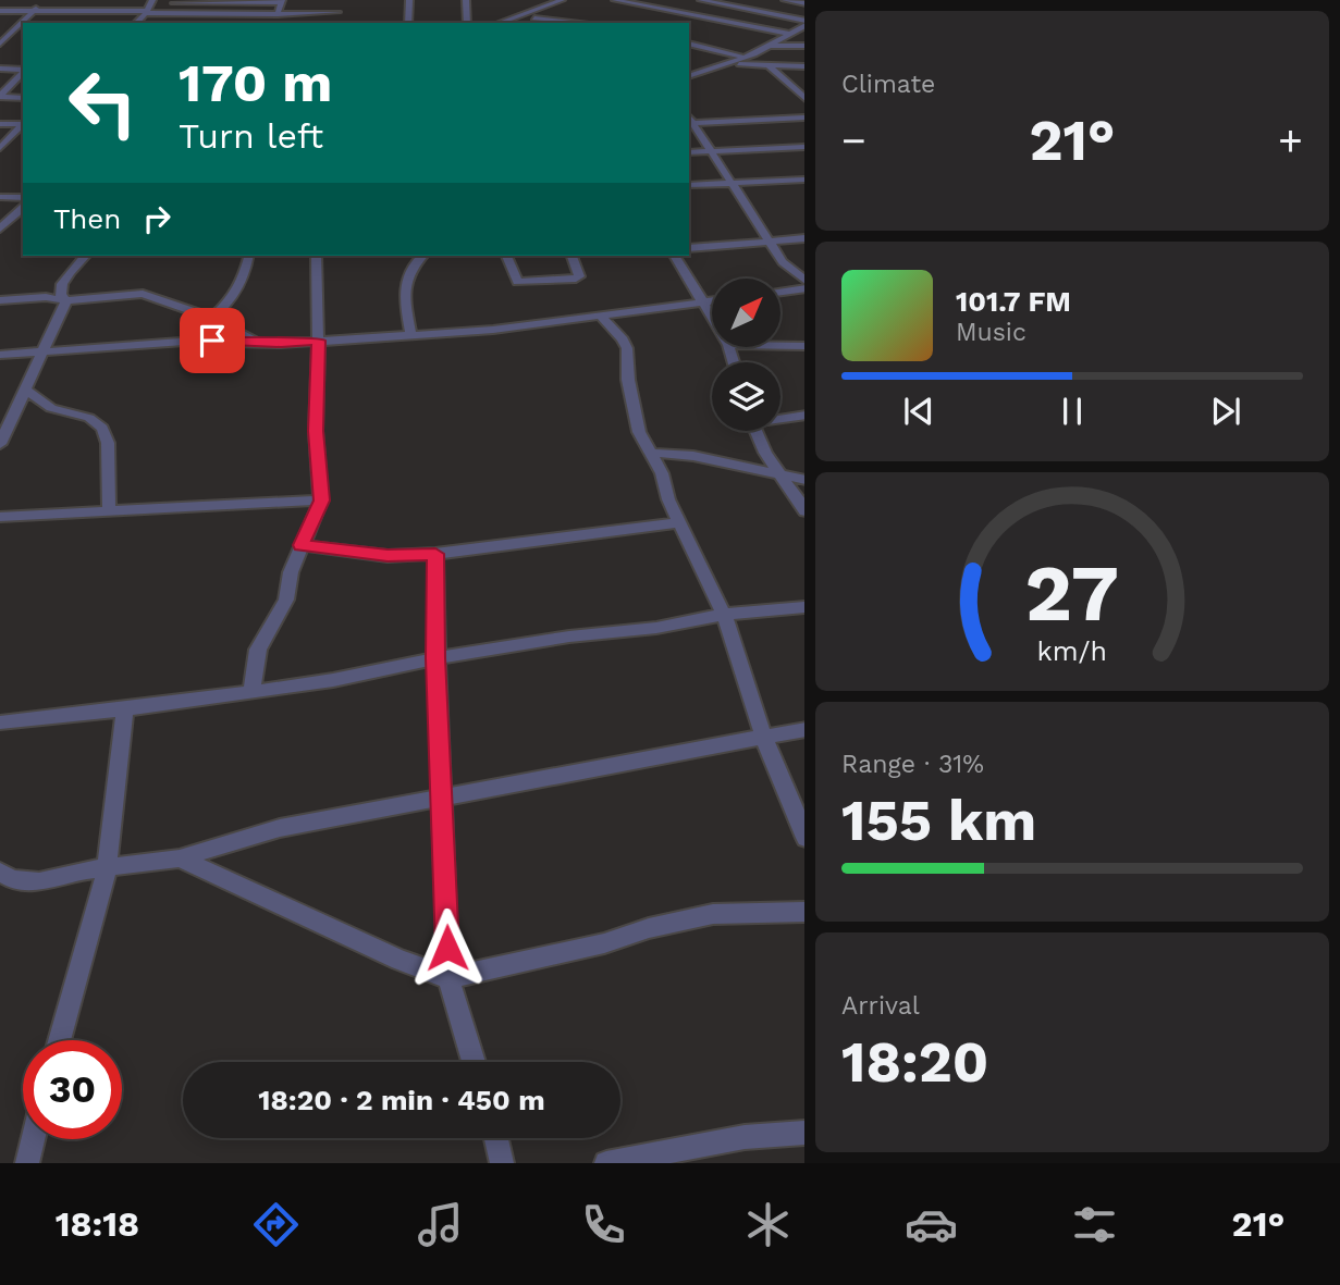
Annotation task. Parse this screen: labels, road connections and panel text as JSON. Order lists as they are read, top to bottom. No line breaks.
{"north":"top right","page":{"tile":["Climate",["Range · 31%","155 km"],["Arrival","18:20"]],"turn":["170 m","Turn left"],"heat":["−","21°","+"],"then":"Then","song":["101.7 FM","Music"],"limit":"30","trip":"18:20 · 2 min · 450 m","tabs":["18:18","21°"],"gauge":["27","km/h"]}}
